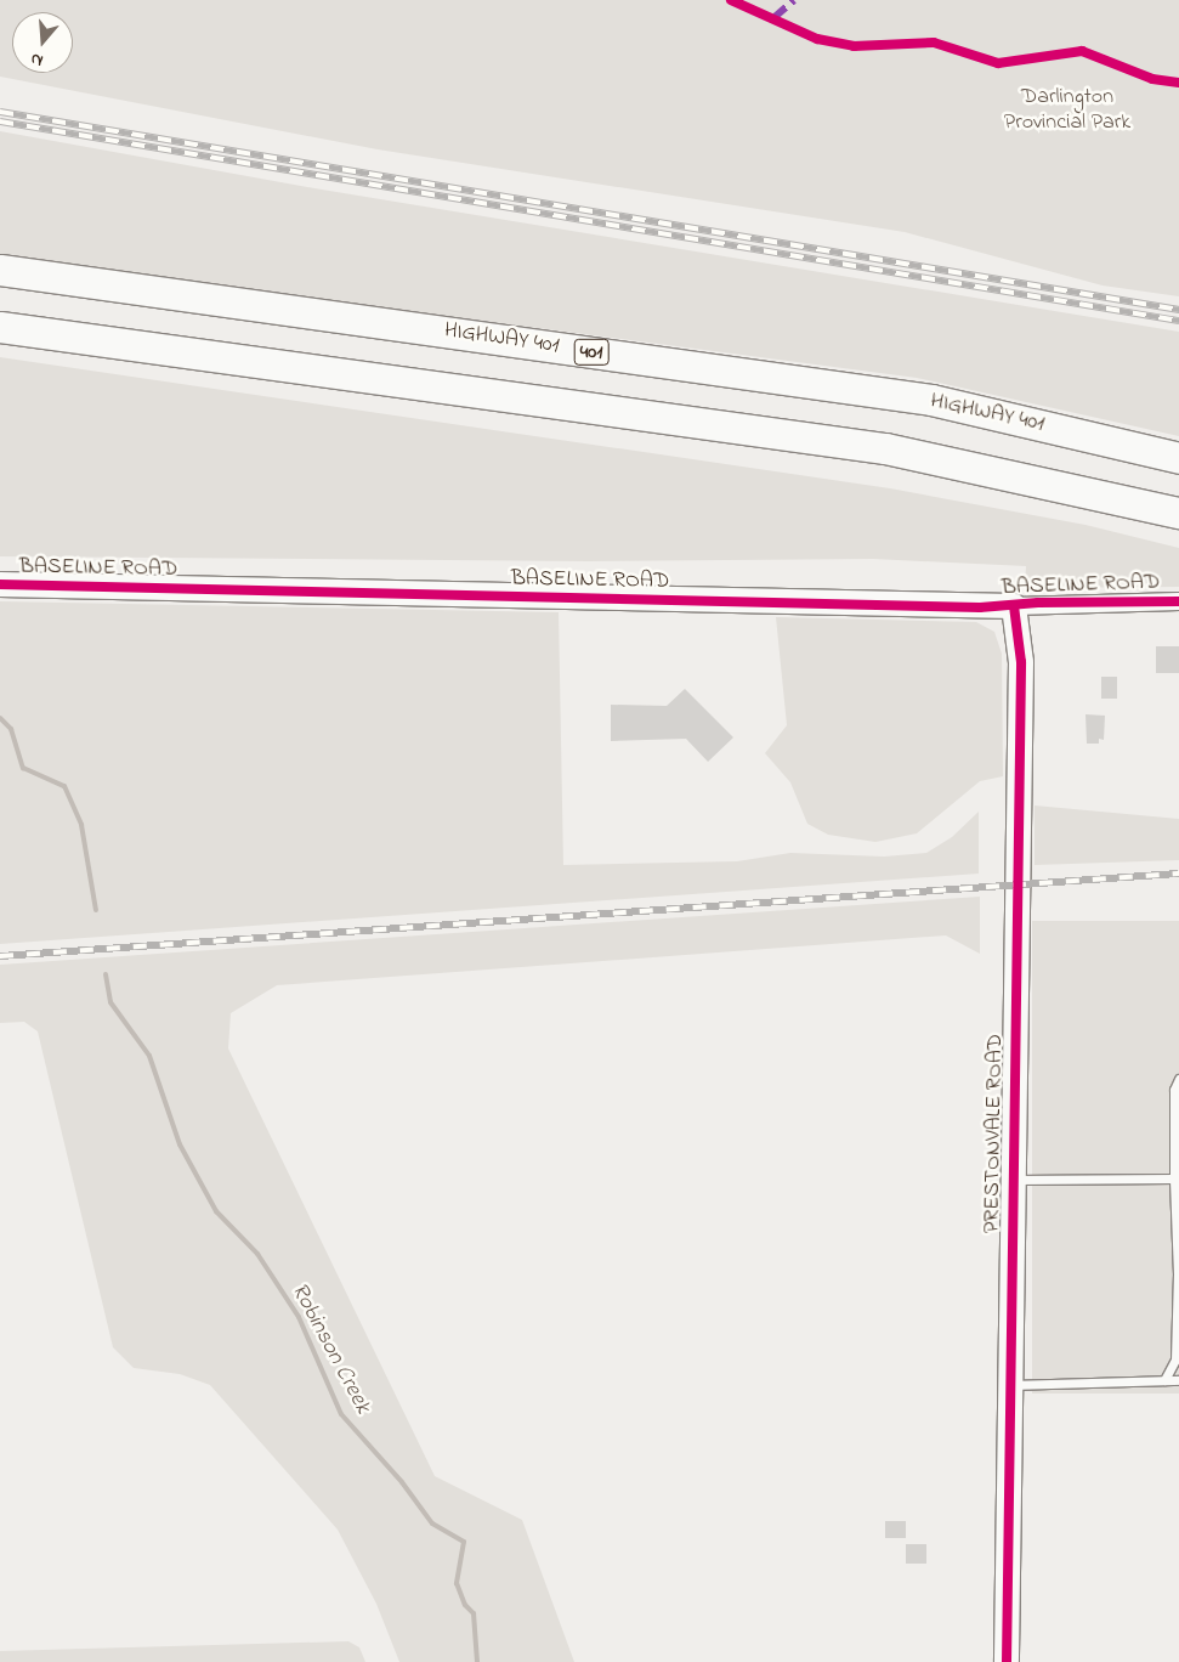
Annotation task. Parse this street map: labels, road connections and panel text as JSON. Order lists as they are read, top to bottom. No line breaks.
{"streets":{"highway":["HIGHWAY 401","401"],"street":["BASELINE ROAD","PRESTONVALE ROAD"]},"crossings":[["BASELINE ROAD","PRESTONVALE ROAD"]],"water":["Robinson Creek"],"parks":["Darlington Provincial Park"],"north":"bottom"}
